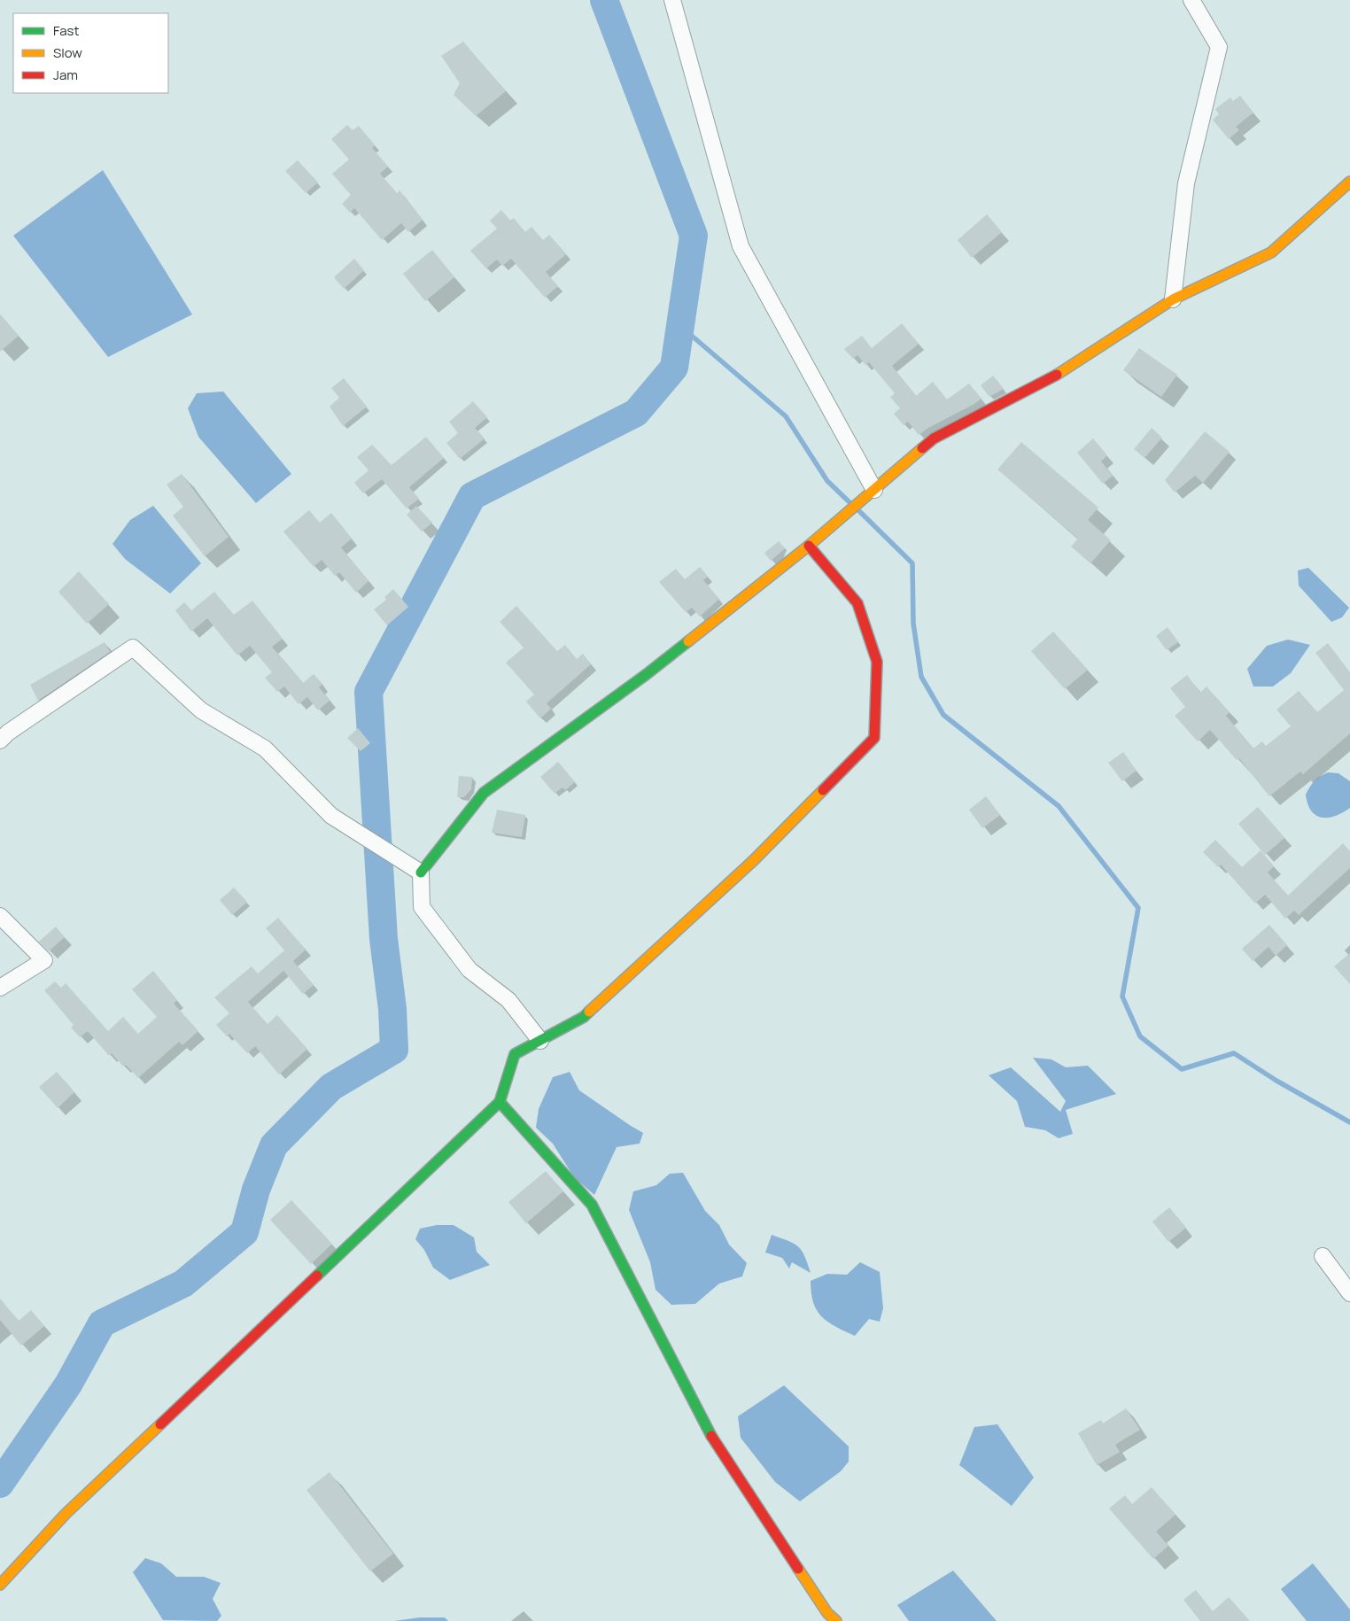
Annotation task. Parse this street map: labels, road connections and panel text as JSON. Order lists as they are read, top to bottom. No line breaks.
{"legend":["Fast","Slow","Jam"]}
